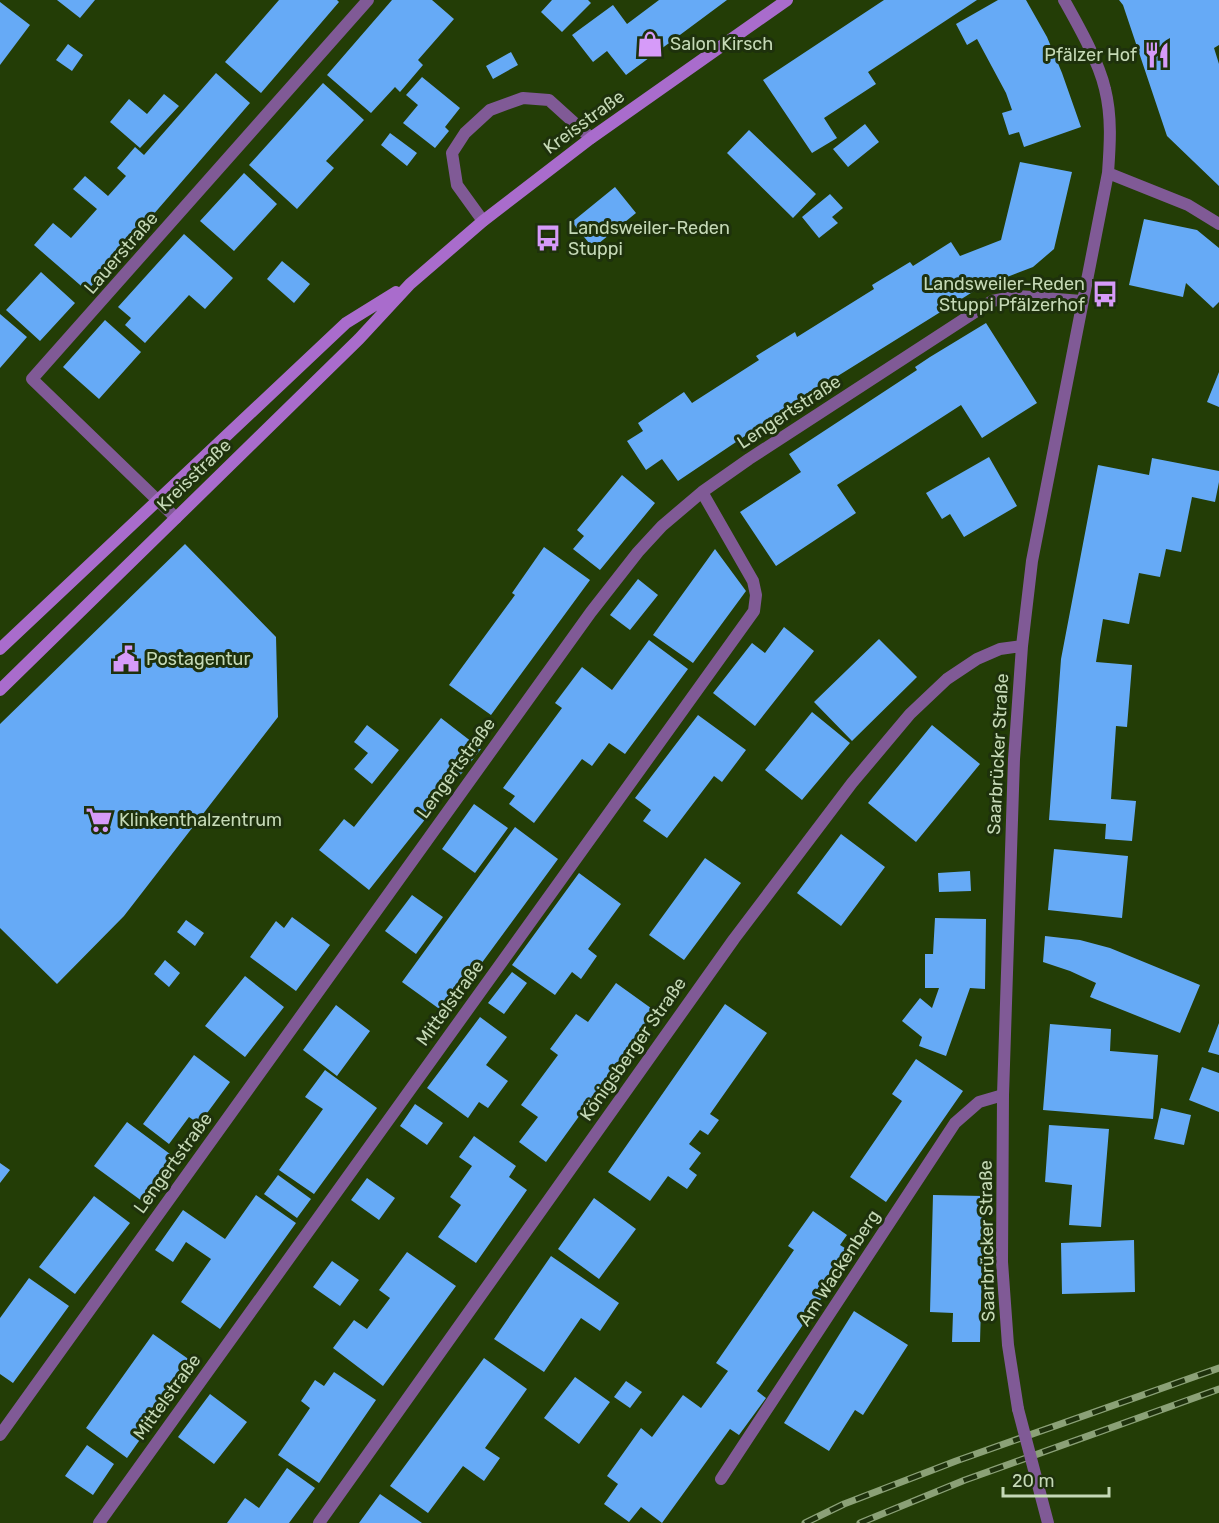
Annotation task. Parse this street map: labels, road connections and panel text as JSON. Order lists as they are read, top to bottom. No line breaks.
{"streets":{"main road":["Kreisstraße"],"street":["Lauerstraße","Lengertstraße","Saarbrücker Straße","Mittelstraße","Königsberger Straße","Am Wackenberg"]},"crossings":[["Kreisstraße","Lauerstraße"],["Lengertstraße","Saarbrücker Straße"],["Lengertstraße","Mittelstraße"],["Saarbrücker Straße","Königsberger Straße"],["Saarbrücker Straße","Am Wackenberg"]],"places":{"shop":["Salon Kirsch"],"restaurant":["Pfälzer Hof"],"bus stop":["Landsweiler-Reden Stuppi","Landsweiler-Reden Stuppi Pfälzerhof"],"public building":["Postagentur"],"supermarket":["Klinkenthalzentrum"]},"scale_bar":"20 m"}
